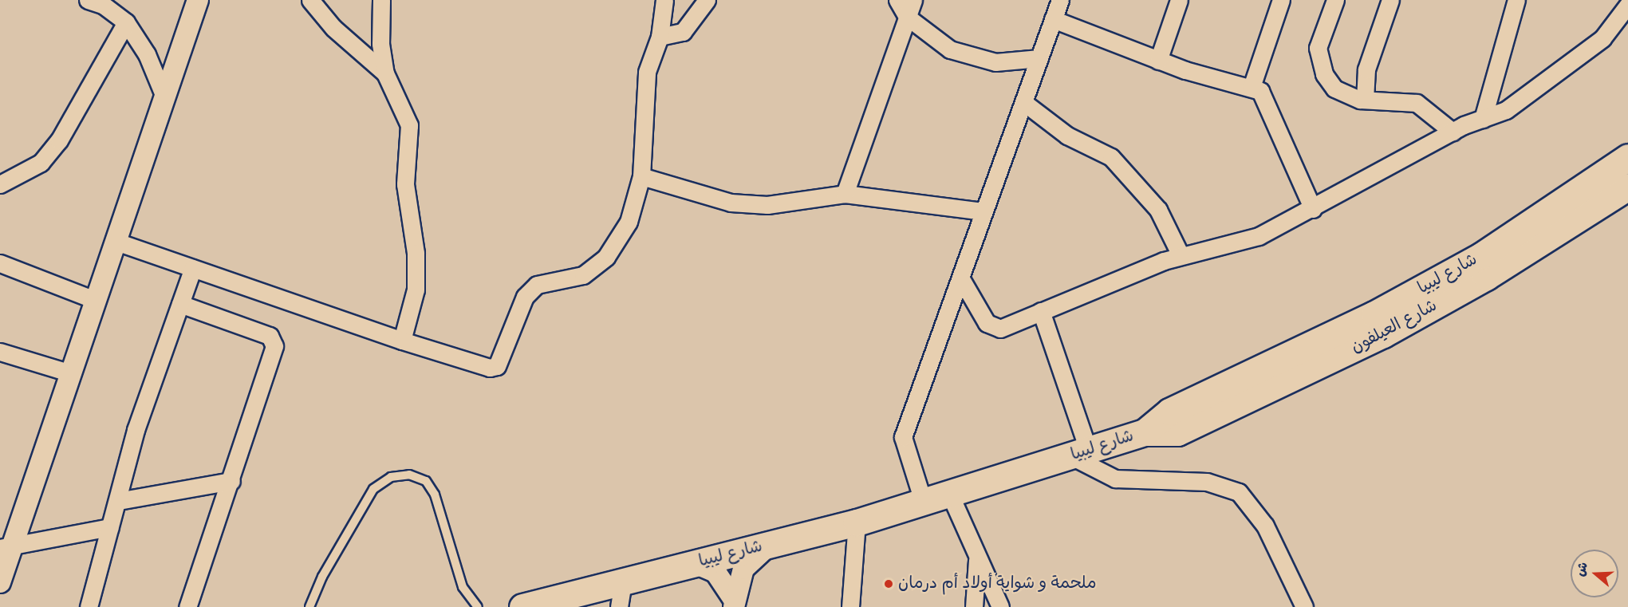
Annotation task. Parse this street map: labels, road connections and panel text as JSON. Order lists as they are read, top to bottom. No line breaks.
{"streets":{"highway":["شارع ليبيا","شارع العيلفون"]},"crossings":[["شارع ليبيا","شارع العيلفون"]],"places":["ملحمة و شواية أولاد أم درمان"],"north":"left"}
